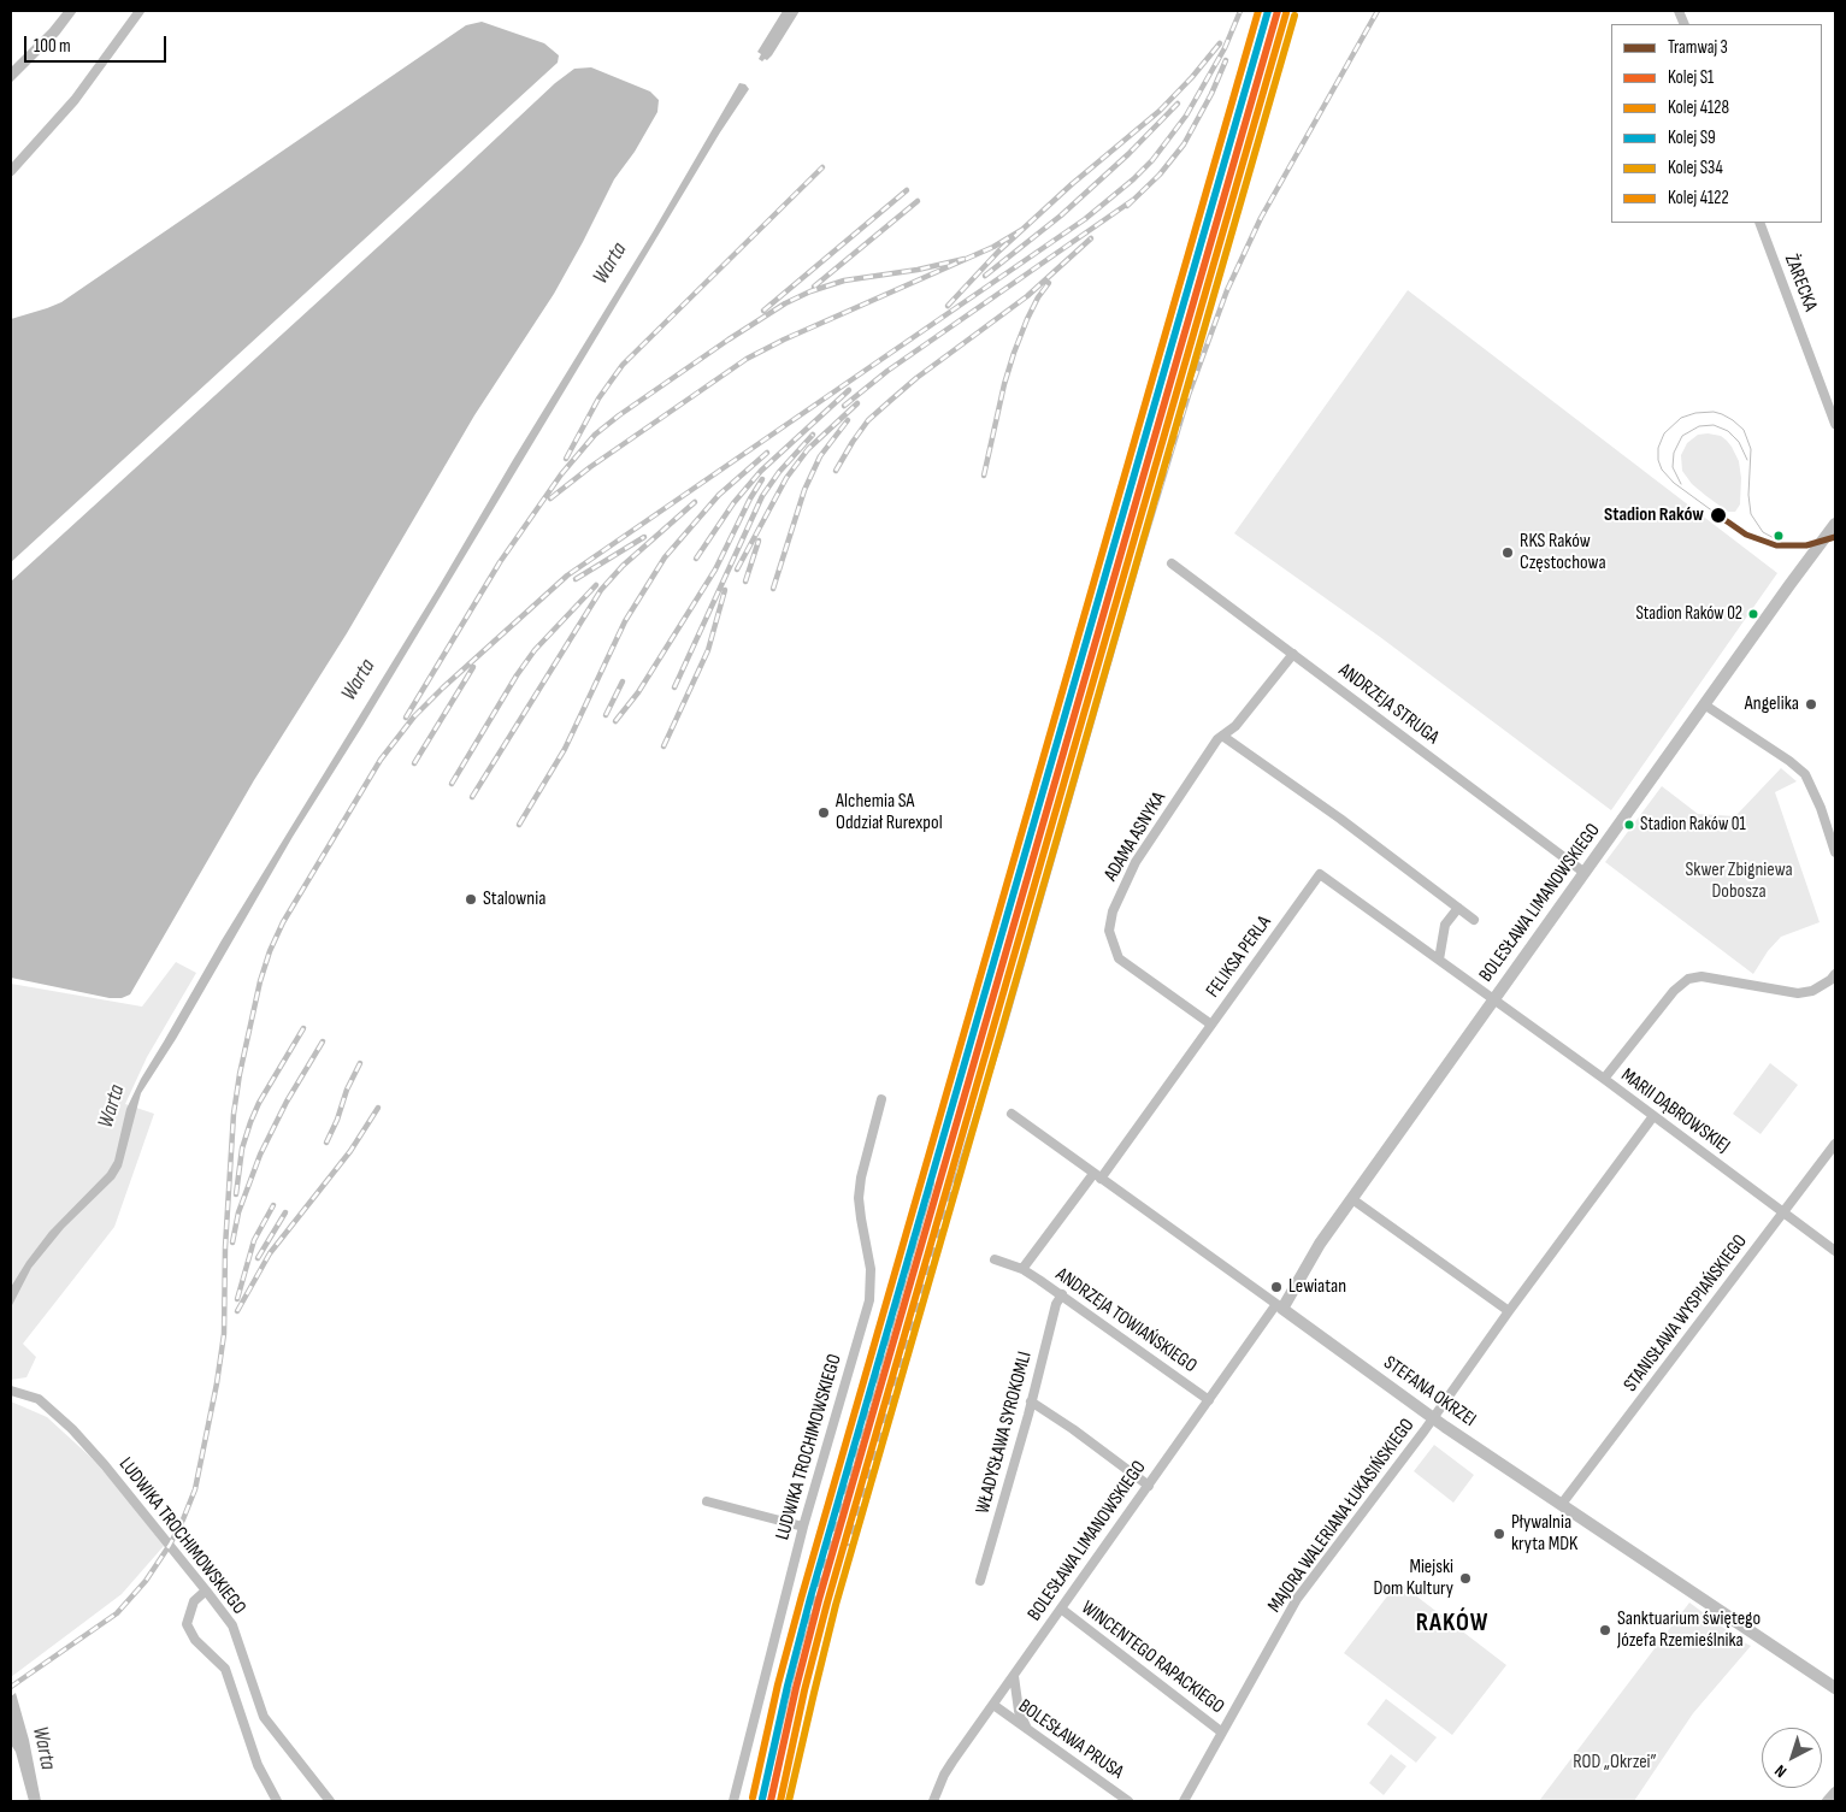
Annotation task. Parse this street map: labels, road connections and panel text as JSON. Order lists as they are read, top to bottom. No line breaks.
{"streets":{"street":["ŻARECKA","ANDRZEJA STRUGA","ADAMA ASNYKA","BOLESŁAWA LIMANOWSKIEGO","FELIKSA PERLA","MARII DĄBROWSKIEJ","STANISŁAWA WYSPIAŃSKIEGO","ANDRZEJA TOWIAŃSKIEGO","STEFANA OKRZEI","WŁADYSŁAWA SYROKOMLI","LUDWIKA TROCHIMOWSKIEGO","MAJORA WALERIANA ŁUKASIŃSKIEGO","WINCENTEGO RAPACKIEGO","BOLESŁAWA PRUSA"]},"crossings":[["ANDRZEJA STRUGA","ADAMA ASNYKA"],["ANDRZEJA STRUGA","BOLESŁAWA LIMANOWSKIEGO"],["ADAMA ASNYKA","FELIKSA PERLA"],["BOLESŁAWA LIMANOWSKIEGO","FELIKSA PERLA"],["BOLESŁAWA LIMANOWSKIEGO","MARII DĄBROWSKIEJ"],["BOLESŁAWA LIMANOWSKIEGO","ANDRZEJA TOWIAŃSKIEGO"],["BOLESŁAWA LIMANOWSKIEGO","STEFANA OKRZEI"],["BOLESŁAWA LIMANOWSKIEGO","WINCENTEGO RAPACKIEGO"],["BOLESŁAWA LIMANOWSKIEGO","BOLESŁAWA PRUSA"],["FELIKSA PERLA","MARII DĄBROWSKIEJ"],["FELIKSA PERLA","STEFANA OKRZEI"],["MARII DĄBROWSKIEJ","STANISŁAWA WYSPIAŃSKIEGO"],["MARII DĄBROWSKIEJ","MAJORA WALERIANA ŁUKASIŃSKIEGO"],["STANISŁAWA WYSPIAŃSKIEGO","STEFANA OKRZEI"],["ANDRZEJA TOWIAŃSKIEGO","WŁADYSŁAWA SYROKOMLI"],["STEFANA OKRZEI","MAJORA WALERIANA ŁUKASIŃSKIEGO"],["MAJORA WALERIANA ŁUKASIŃSKIEGO","WINCENTEGO RAPACKIEGO"]],"districts":["RAKÓW"],"water":["Warta"],"parks":["Skwer Zbigniewa Dobosza","ROD „Okrzei”"],"places":["Stadion Raków","RKS Raków Częstochowa","Stadion Raków 02","Angelika","Alchemia SA Oddział Rurexpol","Stadion Raków 01","Stalownia","Lewiatan","Pływalnia kryta MDK","Miejski Dom Kultury","Sanktuarium świętego Józefa Rzemieślnika"],"lines":["rail line S1","rail line S9","rail line 4122","rail line 4128","rail line S34","tram line 3"],"legend":["Tramwaj 3","Kolej S1","Kolej 4128","Kolej S9","Kolej S34","Kolej 4122"],"scale_bar":"100 m","north":"bottom left"}
